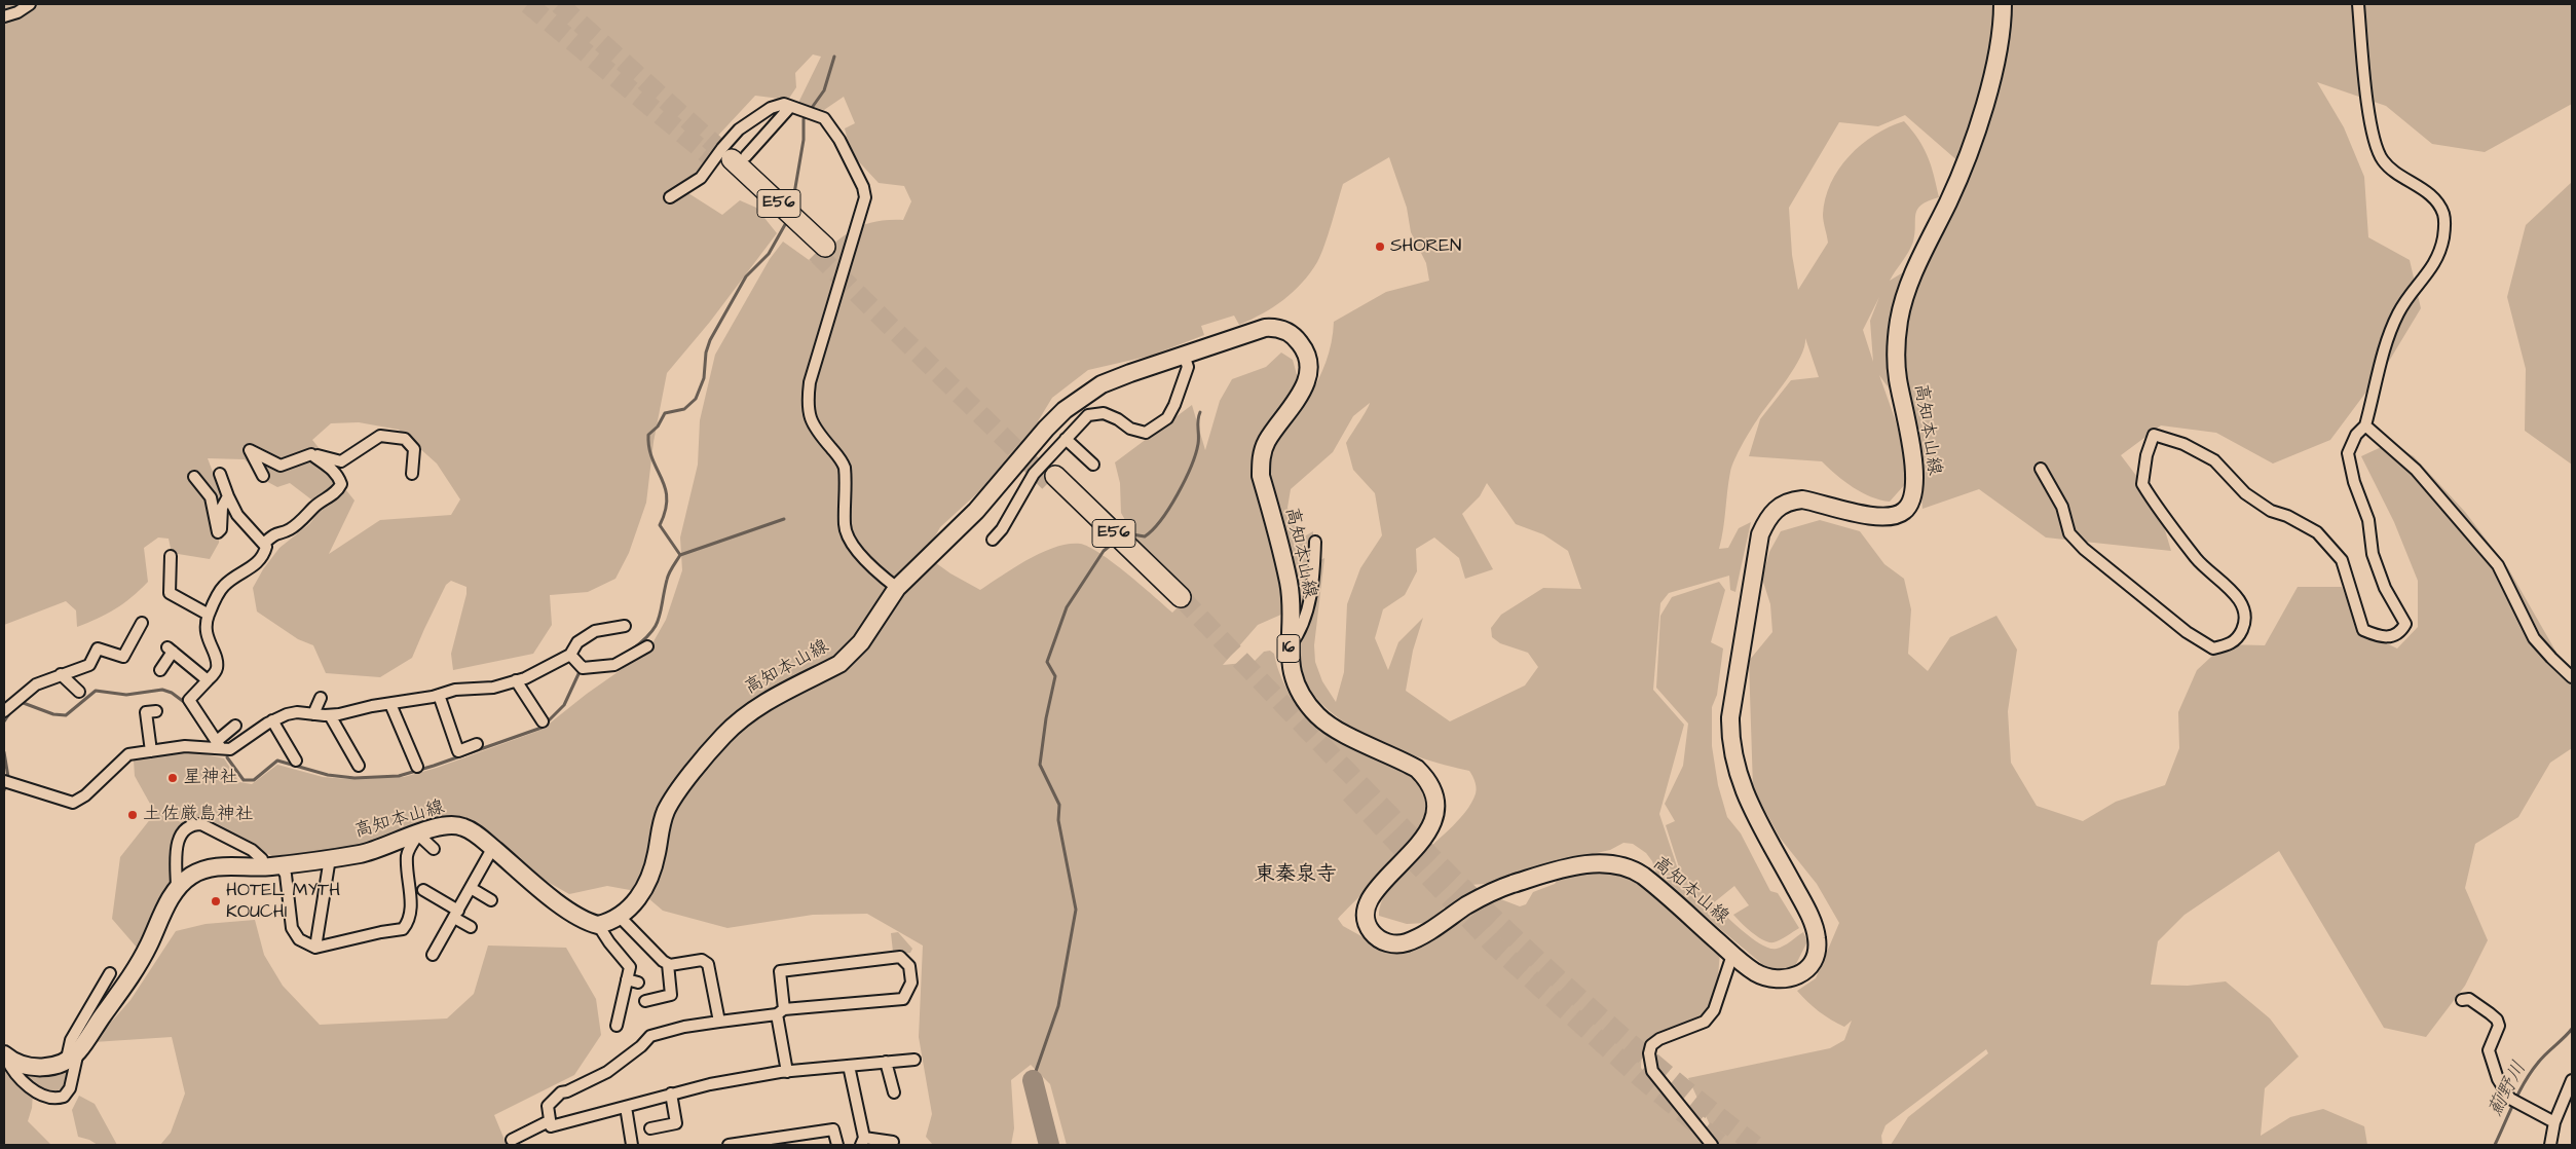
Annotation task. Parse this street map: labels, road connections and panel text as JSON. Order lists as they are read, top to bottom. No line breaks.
{"streets":{"highway":["E56"],"main road":["高知本山線","16"]},"districts":["東秦泉寺"],"water":["薊野川"],"places":["SHOREN","星神社","土佐厳島神社","HOTEL MYTH KOUCHI"]}
